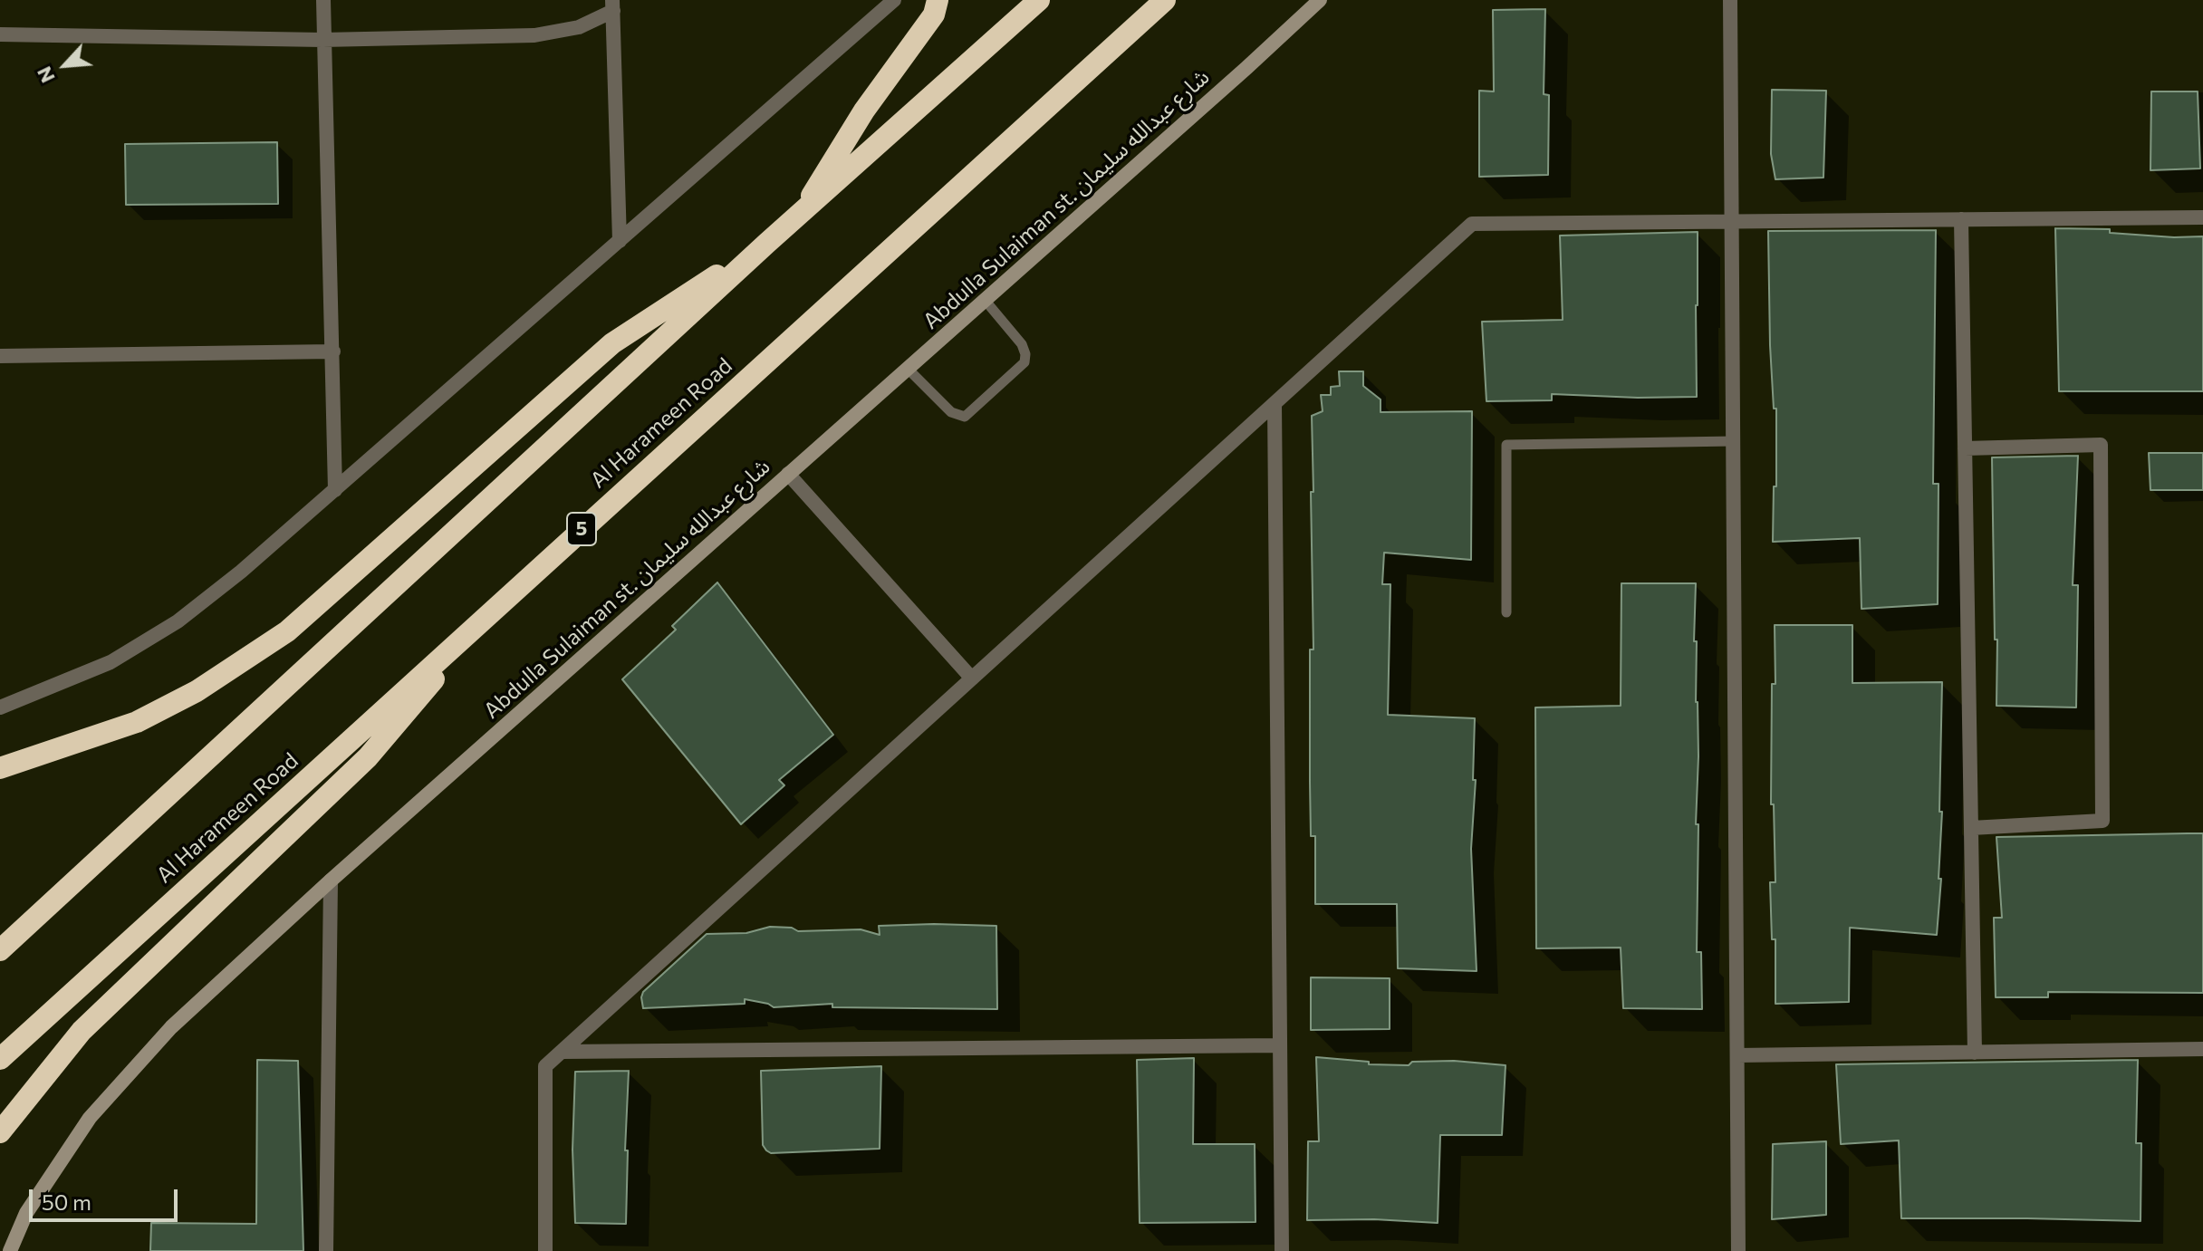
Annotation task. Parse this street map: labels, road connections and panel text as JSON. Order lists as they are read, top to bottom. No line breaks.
{"streets":{"highway":["Al Harameen Road","5"],"main road":["Abdulla Sulaiman st. شارع عبدالله سليمان"]},"scale_bar":"50 m","north":"bottom left"}
